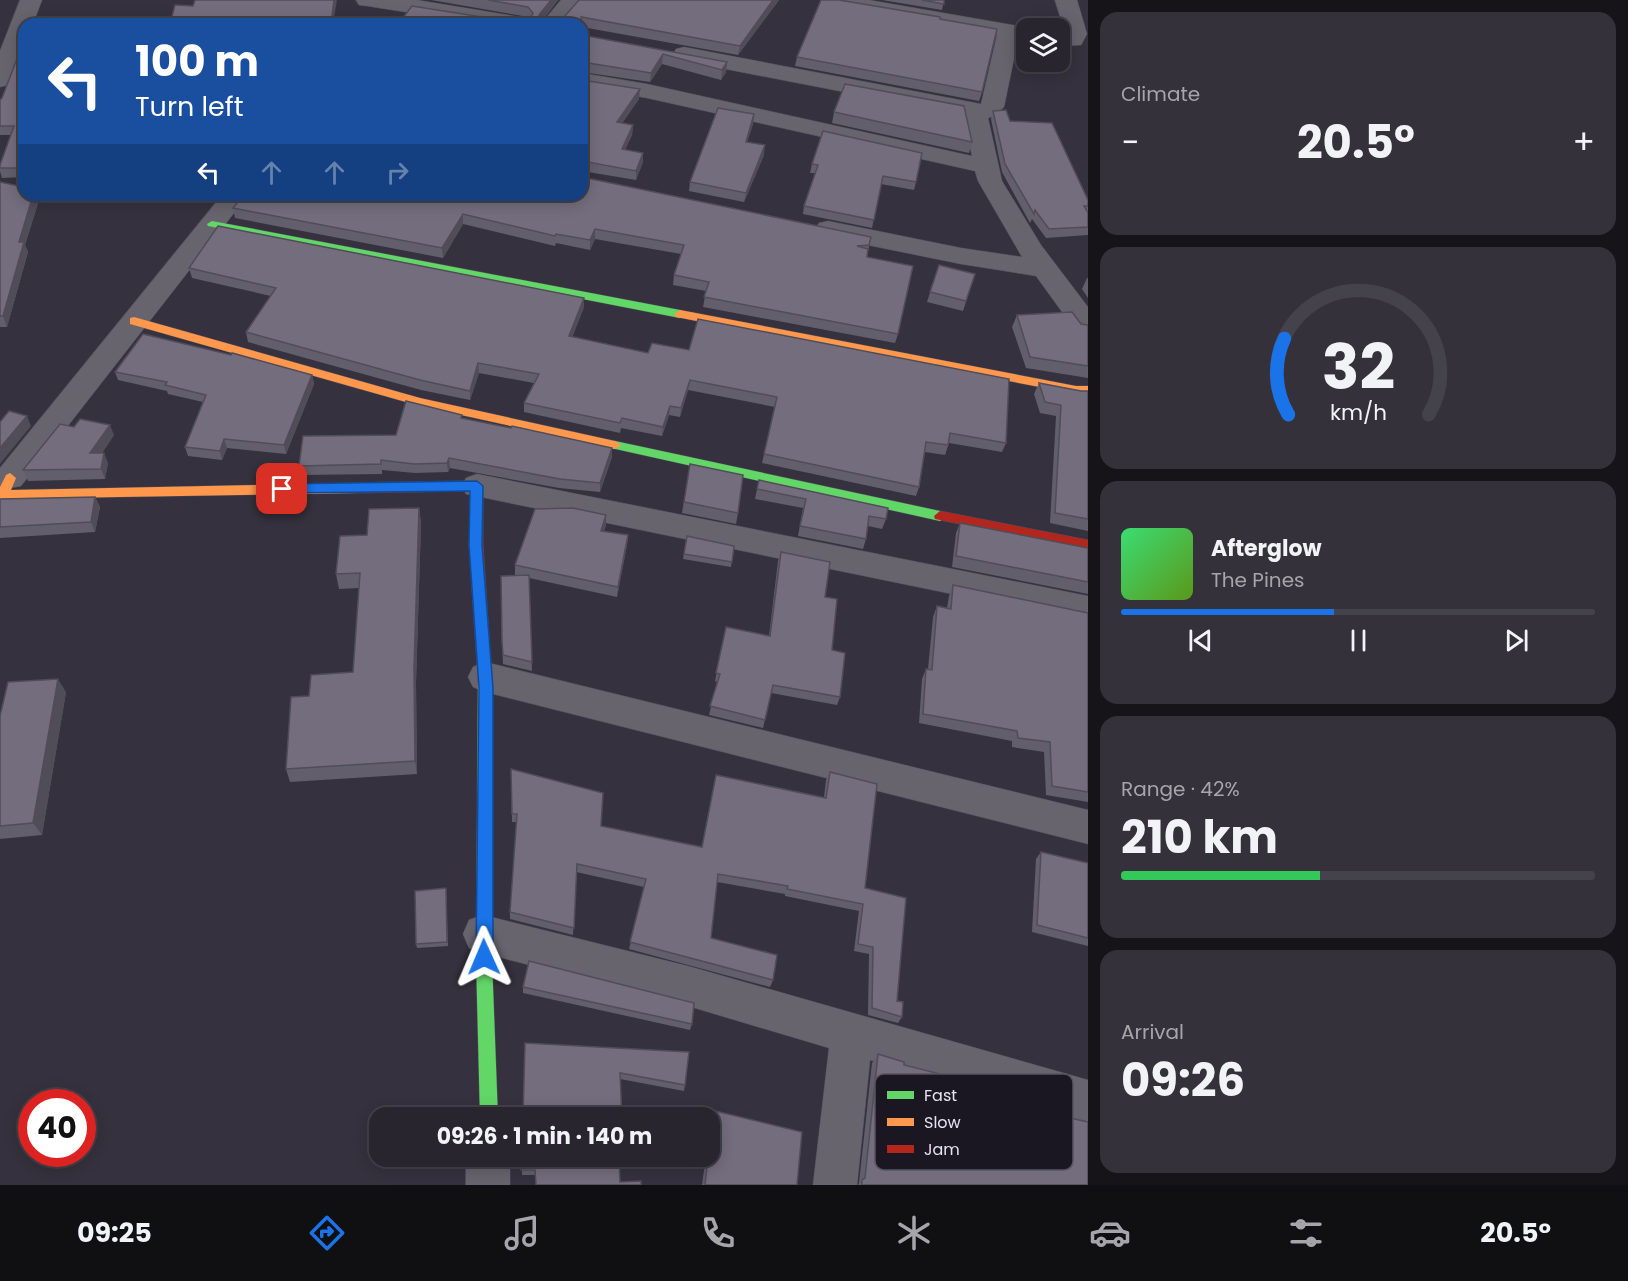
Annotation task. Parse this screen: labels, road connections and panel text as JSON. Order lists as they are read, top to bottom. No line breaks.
{"legend":["Fast","Slow","Jam"],"page":{"tile":["Climate",["Range · 42%","210 km"],["Arrival","09:26"]],"turn":["100 m","Turn left"],"heat":["−","20.5°","+"],"song":["Afterglow","The Pines"],"limit":"40","trip":"09:26 · 1 min · 140 m","tabs":["09:25","20.5°"],"gauge":["32","km/h"]}}
